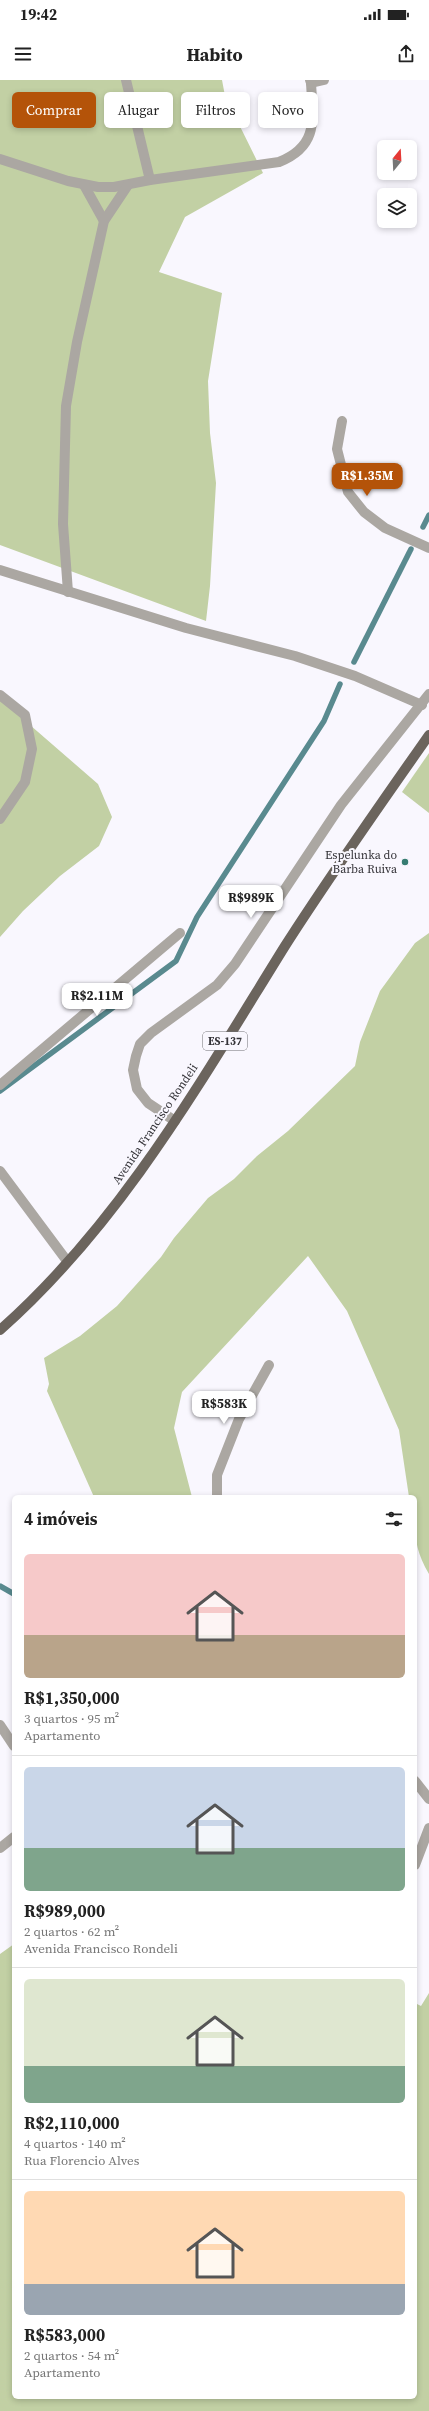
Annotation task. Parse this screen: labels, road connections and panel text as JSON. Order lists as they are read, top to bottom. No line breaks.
{"streets":{"main road":["ES-137","Avenida Francisco Rondeli"]},"places":["Espelunka do Barba Ruiva"],"north":"top","page":{"status":"19:42","header":"Habito","chip":["Comprar","Alugar","Filtros","Novo"],"price":["R$1.35M","R$989K","R$2.11M","R$583K"],"heading":"4 imóveis","list":[{"name":"R$1,350,000","note":"3 quartos · 95 m² · Apartamento"},{"name":"R$989,000","note":"2 quartos · 62 m² · Avenida Francisco Rondeli"},{"name":"R$2,110,000","note":"4 quartos · 140 m² · Rua Florencio Alves"},{"name":"R$583,000","note":"2 quartos · 54 m² · Apartamento"}]}}
